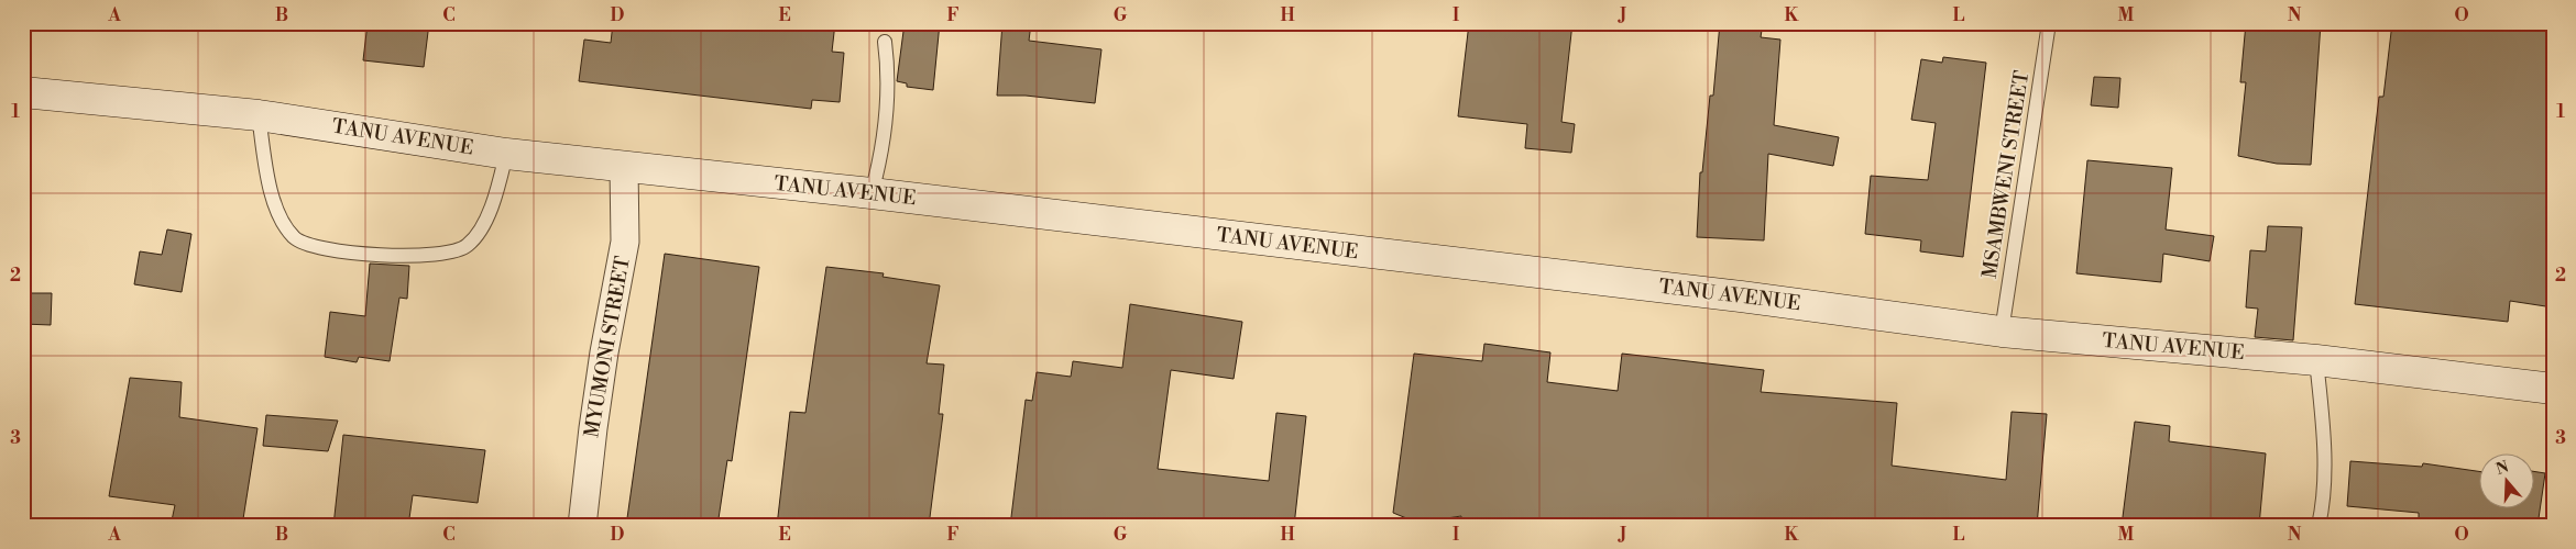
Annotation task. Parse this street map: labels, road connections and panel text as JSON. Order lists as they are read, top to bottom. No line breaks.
{"streets":{"street":["TANU AVENUE","MYUMONI STREET"],"lane":["MSAMBWENI STREET"]},"crossings":[["TANU AVENUE","MSAMBWENI STREET"],["TANU AVENUE","MYUMONI STREET"]],"north":"top","grid":{"columns":["A","B","C","D","E","F","G","H","I","J","K","L","M","N","O"],"rows":["1","2","3"]}}
